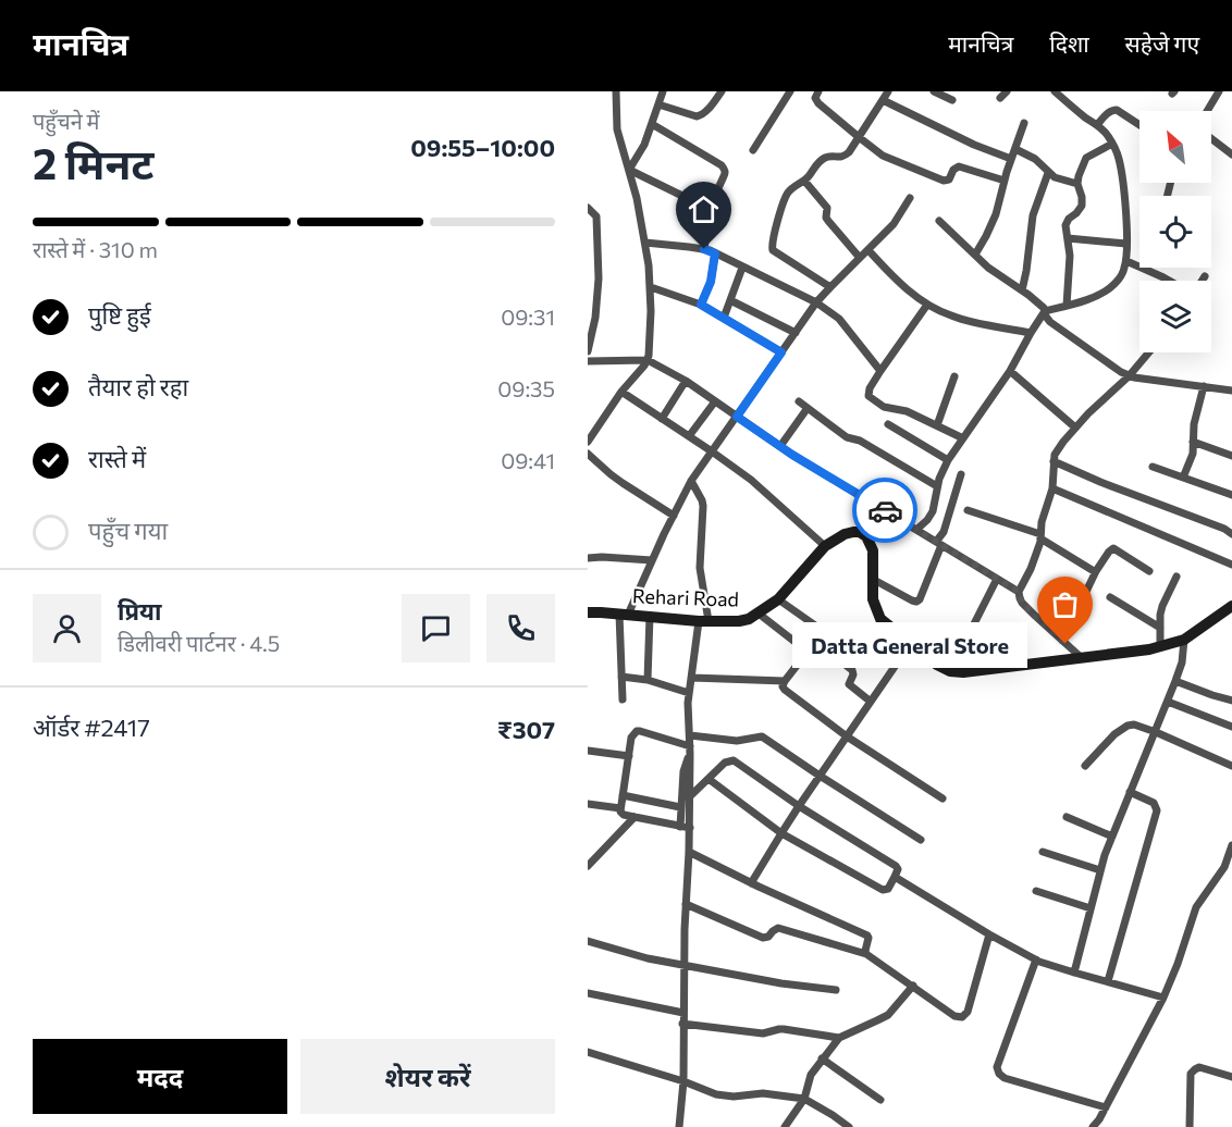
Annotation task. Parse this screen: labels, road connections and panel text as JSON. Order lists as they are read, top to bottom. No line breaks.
{"streets":{"main road":["Rehari Road"]},"places":["Datta General Store"],"north":"top left","page":{"header":"मानचित्र","nav":["मानचित्र","दिशा","सहेजे गए"],"heading":["2 मिनट","पहुँचने में","09:55–10:00"],"panel":["प्रिया","डिलीवरी पार्टनर · 4.5","ऑर्डर #2417","₹307"],"bar":"रास्ते में · 310 m","list":[["पुष्टि हुई","09:31"],["तैयार हो रहा","09:35"],["रास्ते में","09:41"],"पहुँच गया"],"bubble":"Datta General Store","buttons":["मदद","शेयर करें"]}}
